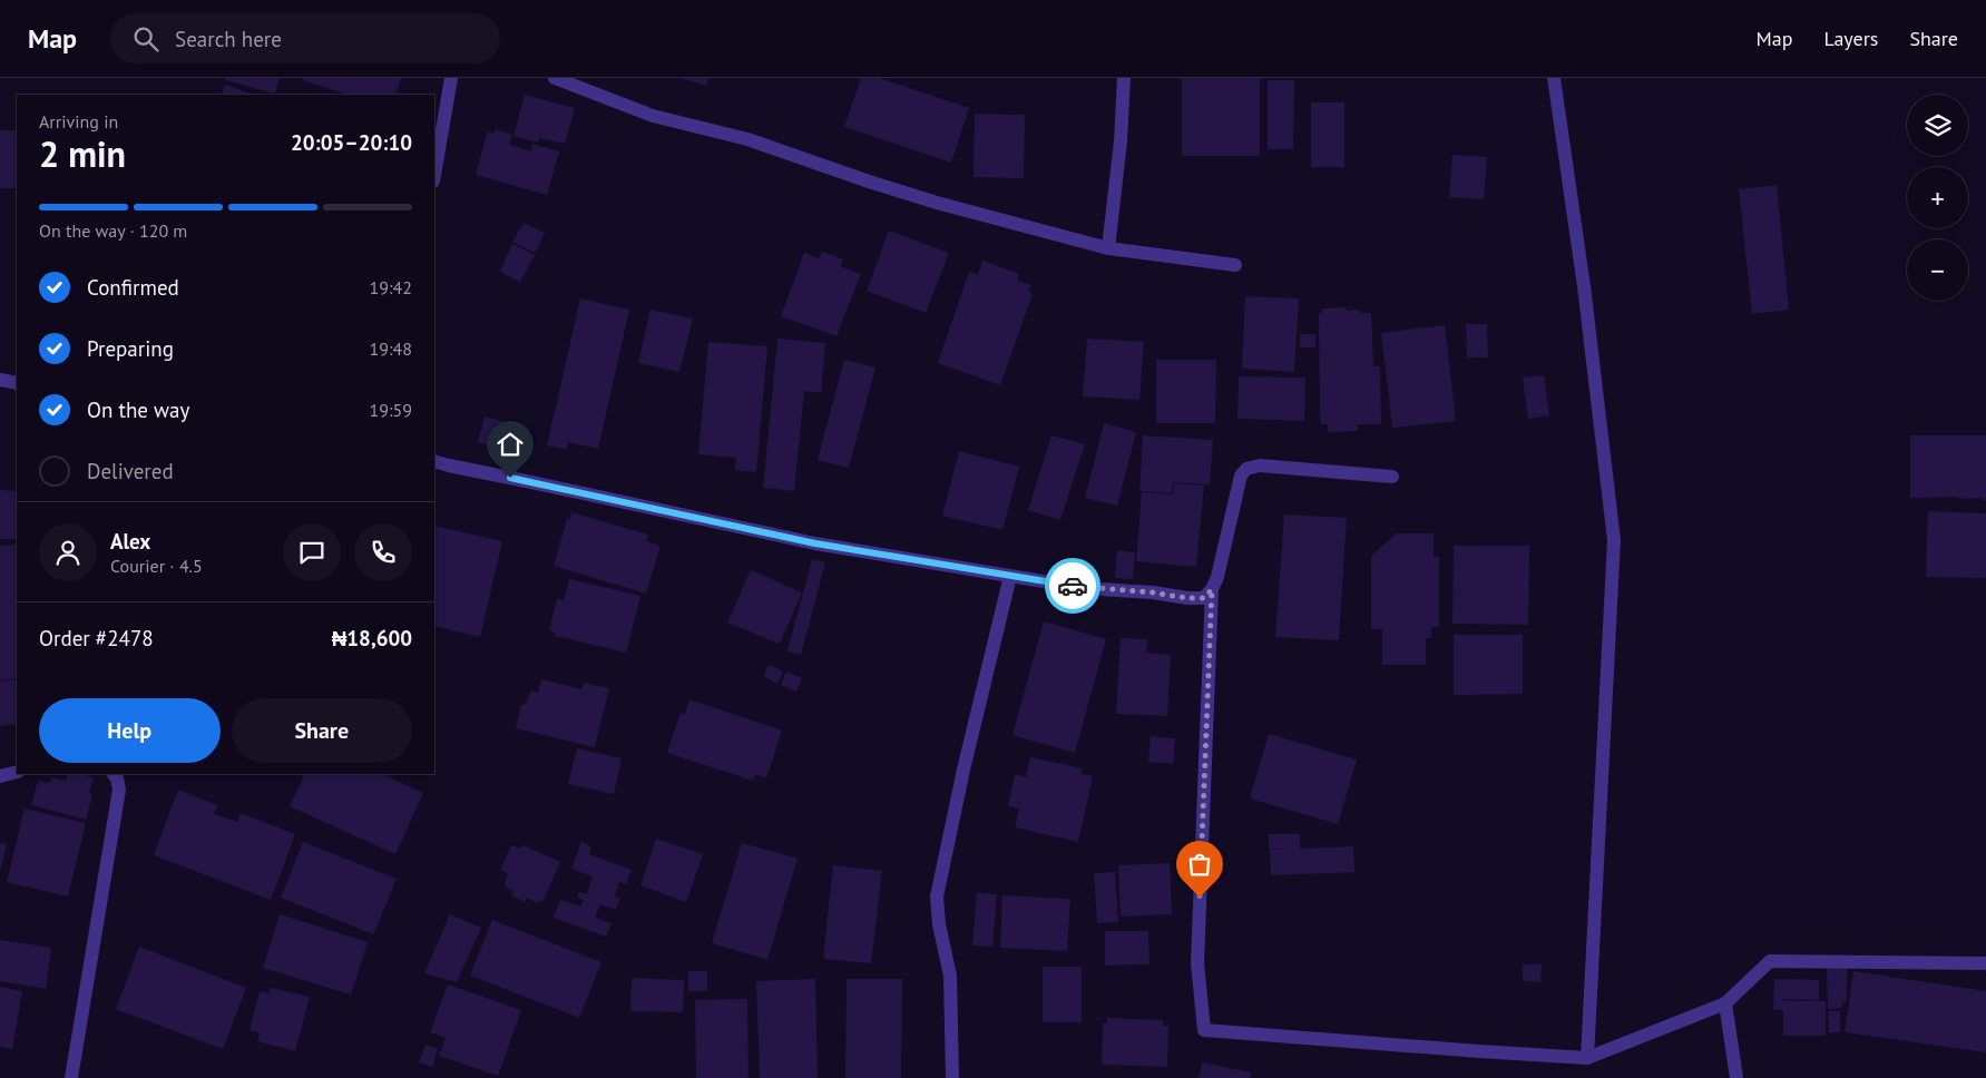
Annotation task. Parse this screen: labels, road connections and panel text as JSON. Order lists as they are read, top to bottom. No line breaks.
{"page":{"header":"Map","search":"Search here","nav":["Map","Layers","Share"],"map_buttons":["+","−"],"heading":["2 min","Arriving in","20:05–20:10"],"panel":["Alex","Courier · 4.5","Order #2478","₦18,600"],"bar":"On the way · 120 m","list":[["Confirmed","19:42"],["Preparing","19:48"],["On the way","19:59"],"Delivered"],"buttons":["Help","Share"]}}
